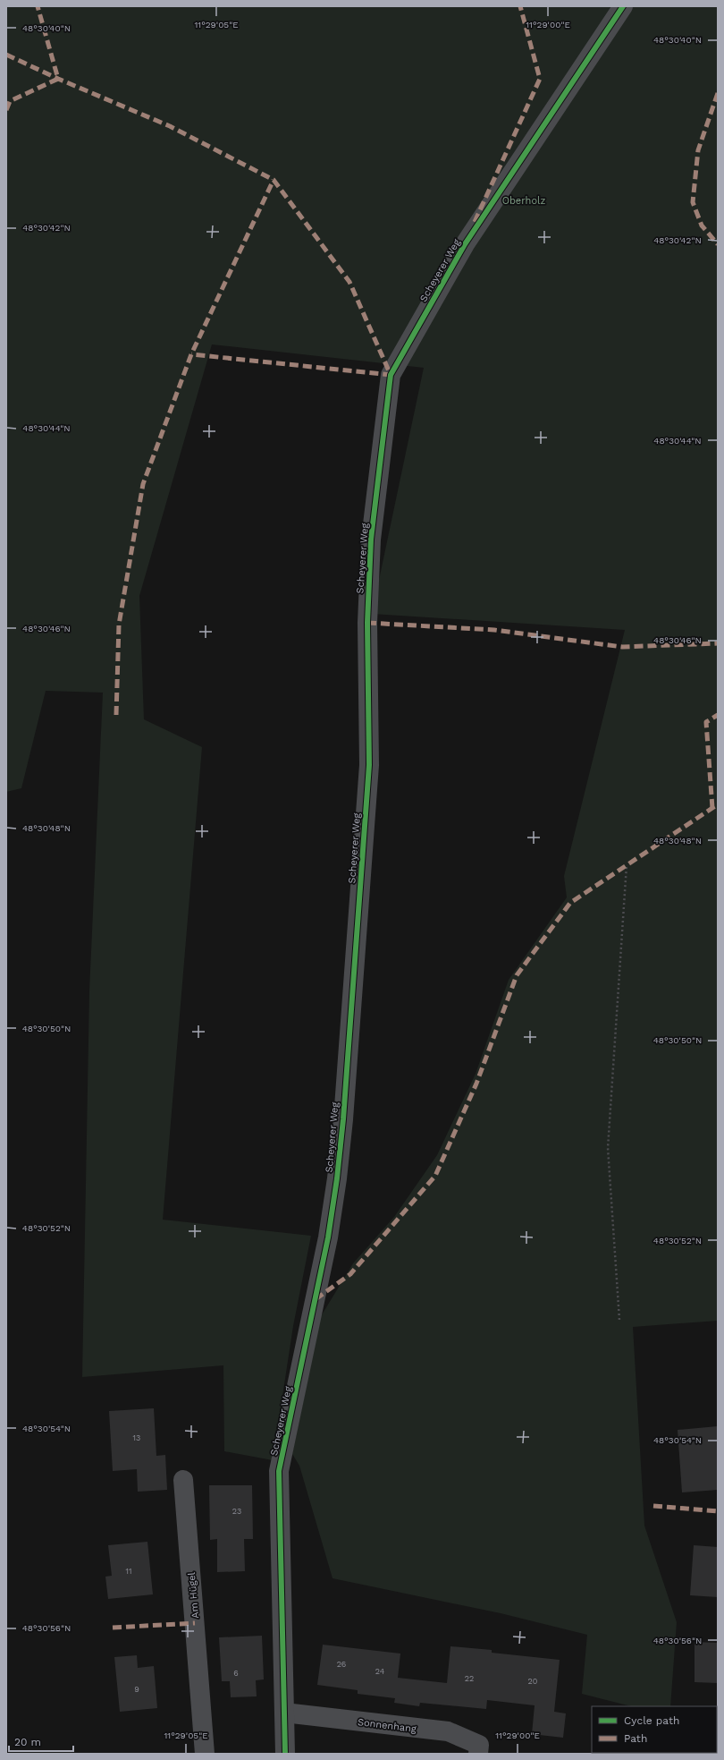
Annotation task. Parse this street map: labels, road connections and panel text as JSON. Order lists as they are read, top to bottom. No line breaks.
{"streets":{"street":["Scheyerer Weg","Am Hügel","Sonnenhang"]},"crossings":[["Scheyerer Weg","Sonnenhang"]],"parks":["Oberholz"],"house_numbers":["13","23","11","26","24","6","22","20","9"],"legend":["Cycle path","Path"],"scale_bar":"20 m","coordinates":["11°29'05\"E","11°29'00\"E","48°30'40\"N","48°30'42\"N","48°30'44\"N","48°30'46\"N","48°30'48\"N","48°30'50\"N","48°30'52\"N","48°30'54\"N","48°30'56\"N"]}
